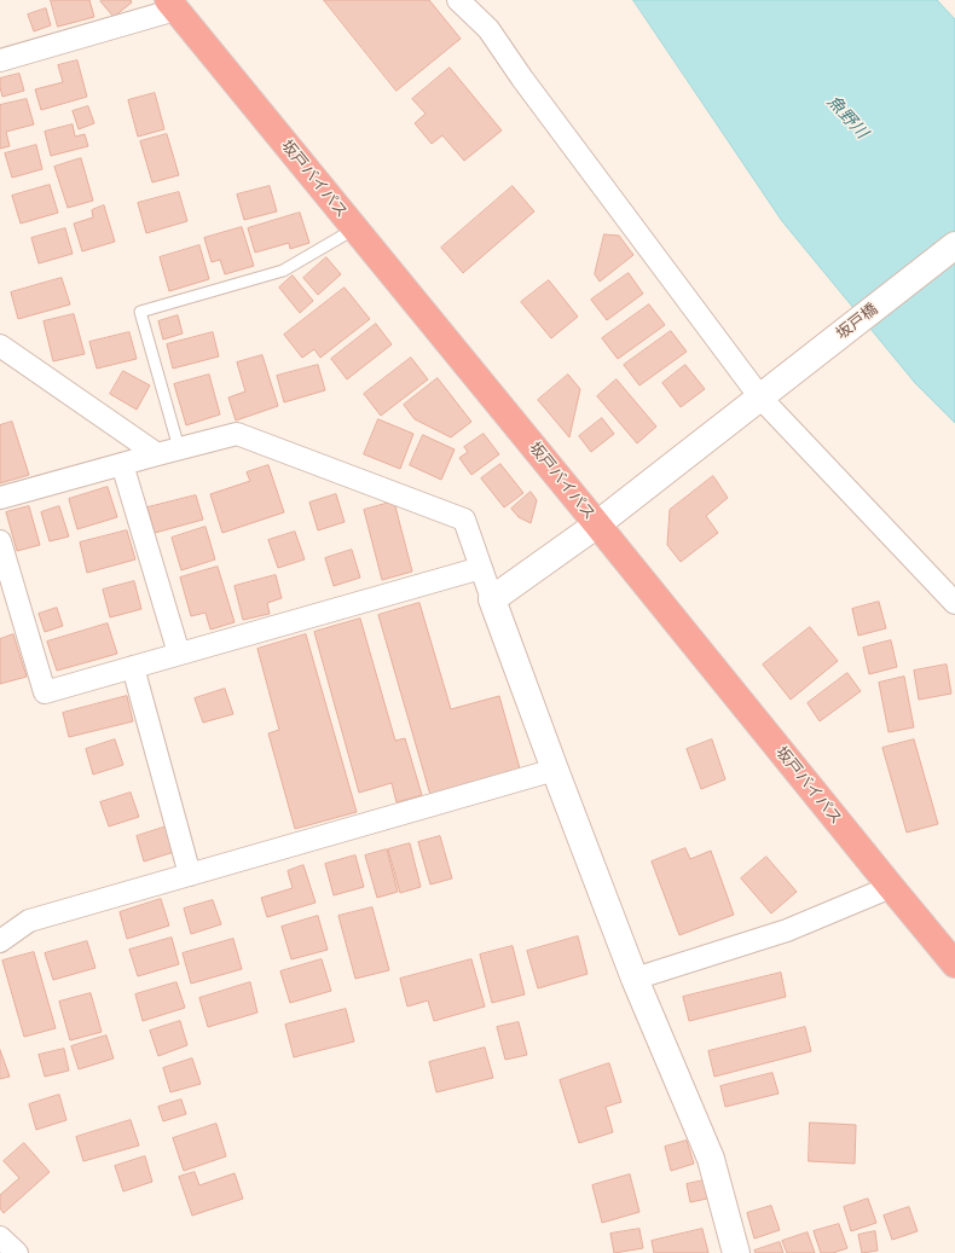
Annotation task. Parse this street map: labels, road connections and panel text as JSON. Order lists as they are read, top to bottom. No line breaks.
{"streets":{"highway":["坂戸バイパス"],"street":["坂戸橋"]},"crossings":[["坂戸バイパス","坂戸橋"]],"water":["魚野川"]}
